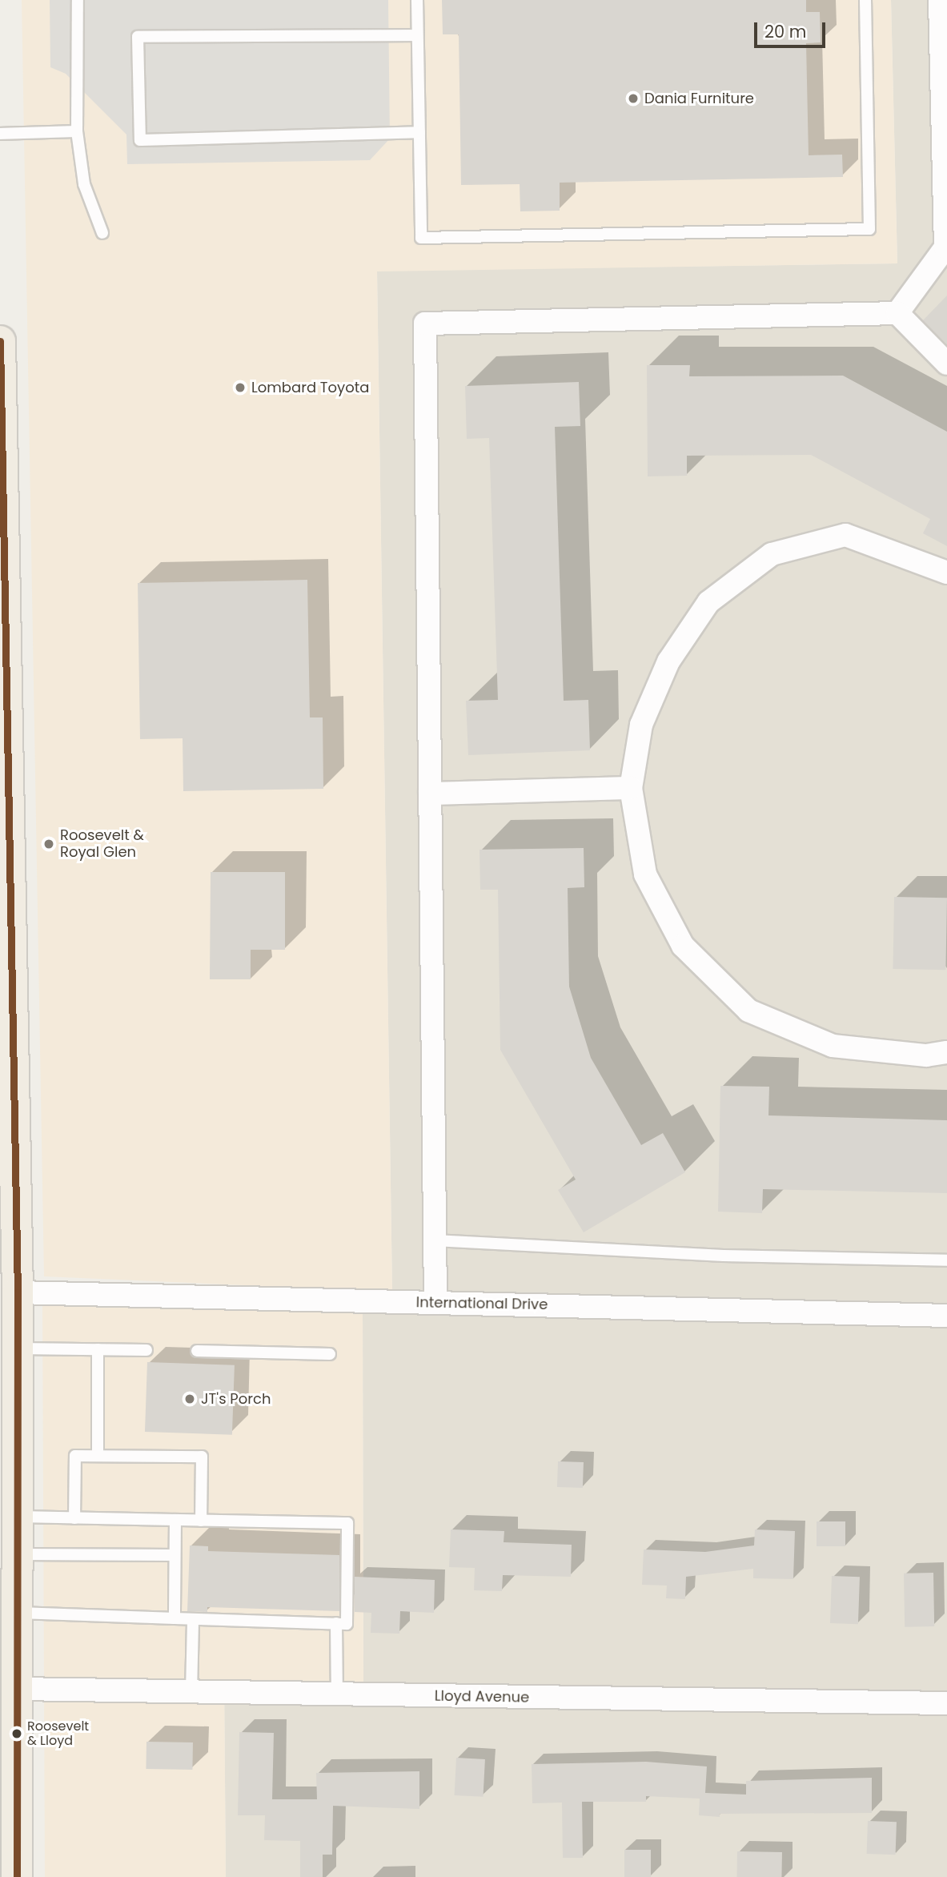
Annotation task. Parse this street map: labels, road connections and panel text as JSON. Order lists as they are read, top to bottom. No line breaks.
{"streets":{"street":["International Drive","Lloyd Avenue"]},"places":["Dania Furniture","Lombard Toyota","Roosevelt & Royal Glen","JT's Porch","Roosevelt & Lloyd"],"scale_bar":"20 m"}
